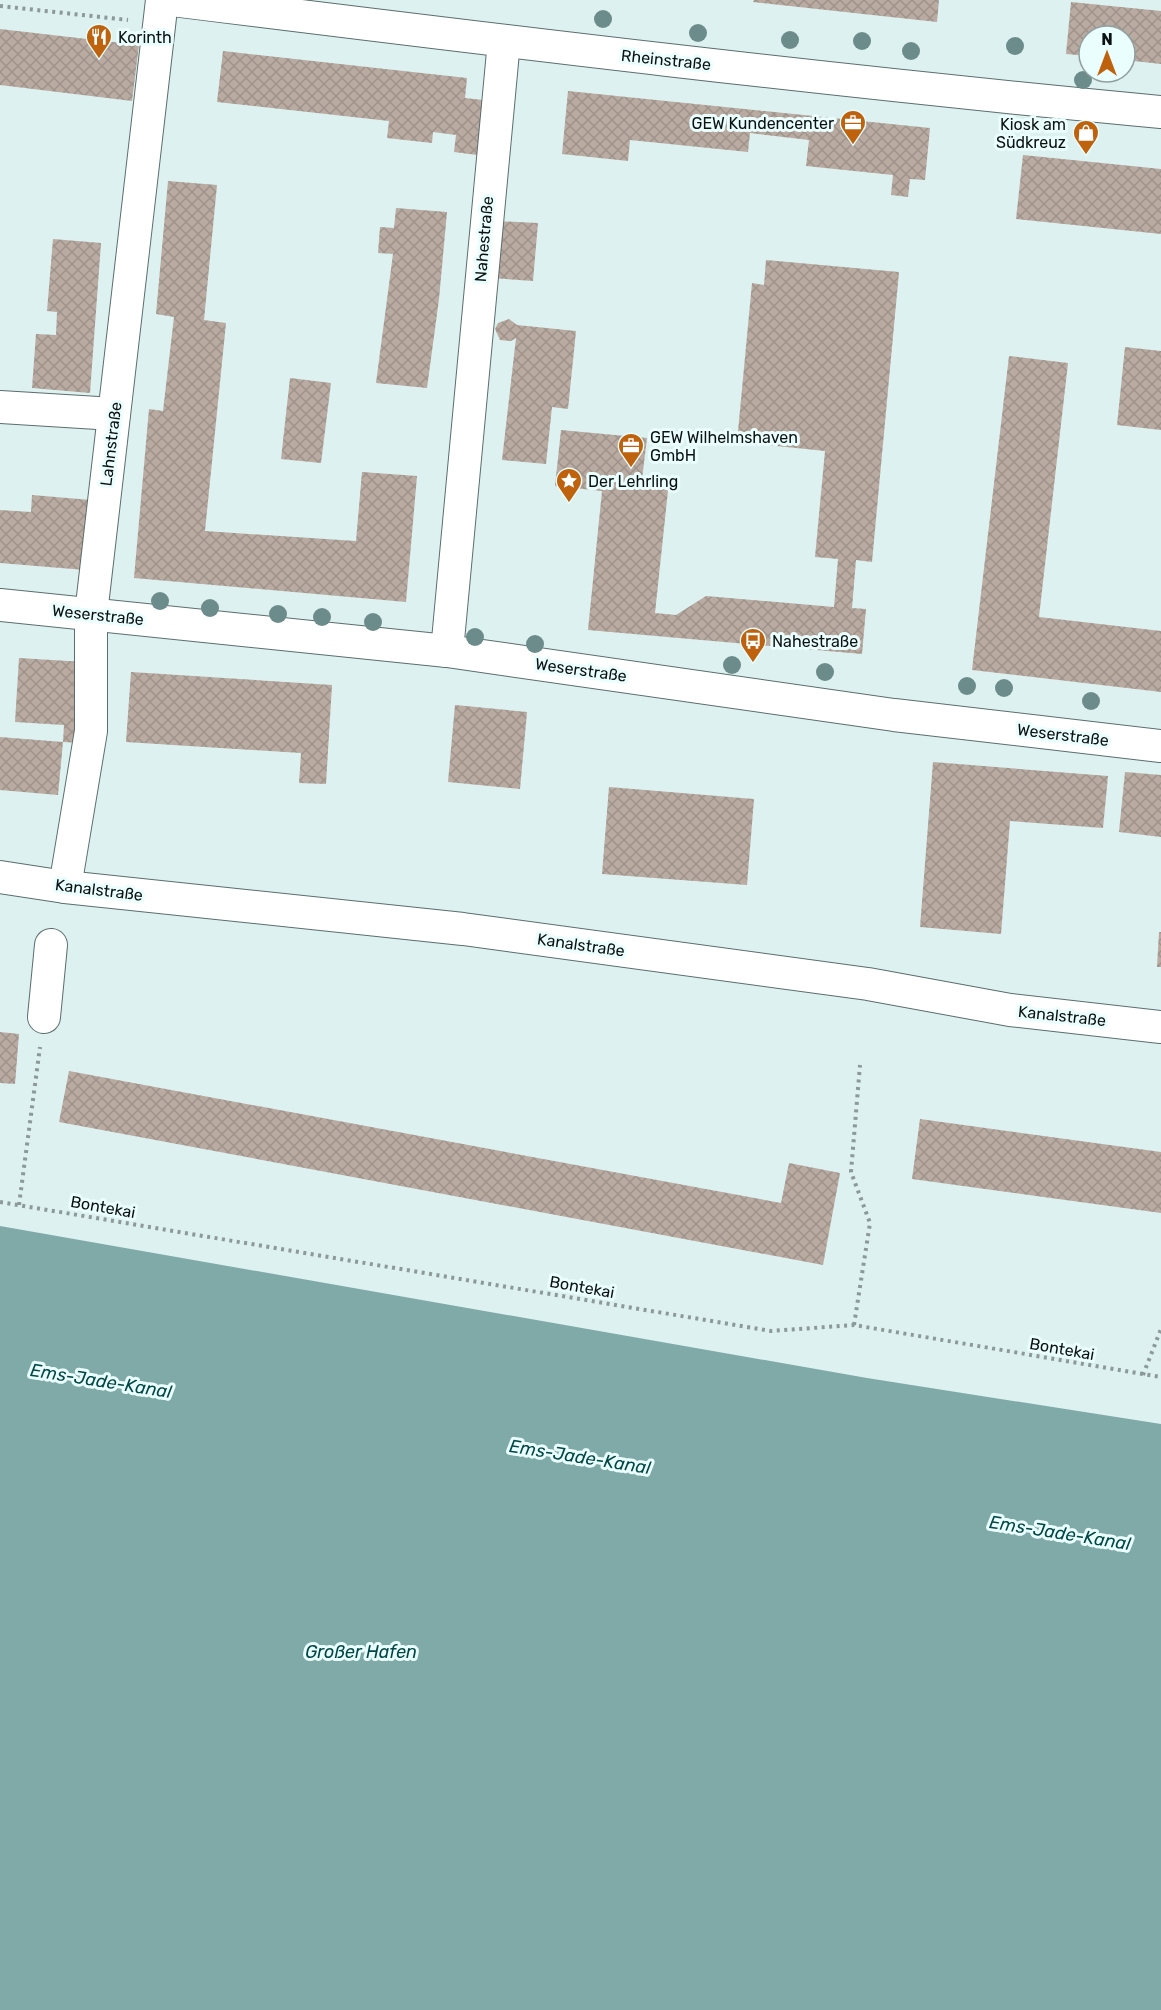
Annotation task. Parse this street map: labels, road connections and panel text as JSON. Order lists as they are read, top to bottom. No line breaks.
{"streets":{"street":["Rheinstraße","Nahestraße","Lahnstraße","Weserstraße","Kanalstraße"],"path":["Bontekai"]},"crossings":[["Rheinstraße","Nahestraße"],["Nahestraße","Weserstraße"],["Lahnstraße","Weserstraße"],["Lahnstraße","Kanalstraße"]],"water":["Ems-Jade-Kanal","Großer Hafen"],"places":{"restaurant":["Korinth"],"office":["GEW Kundencenter","GEW Wilhelmshaven GmbH"],"shop":["Kiosk am Südkreuz"],"place":["Der Lehrling"],"bus stop":["Nahestraße"]},"north":"top"}
